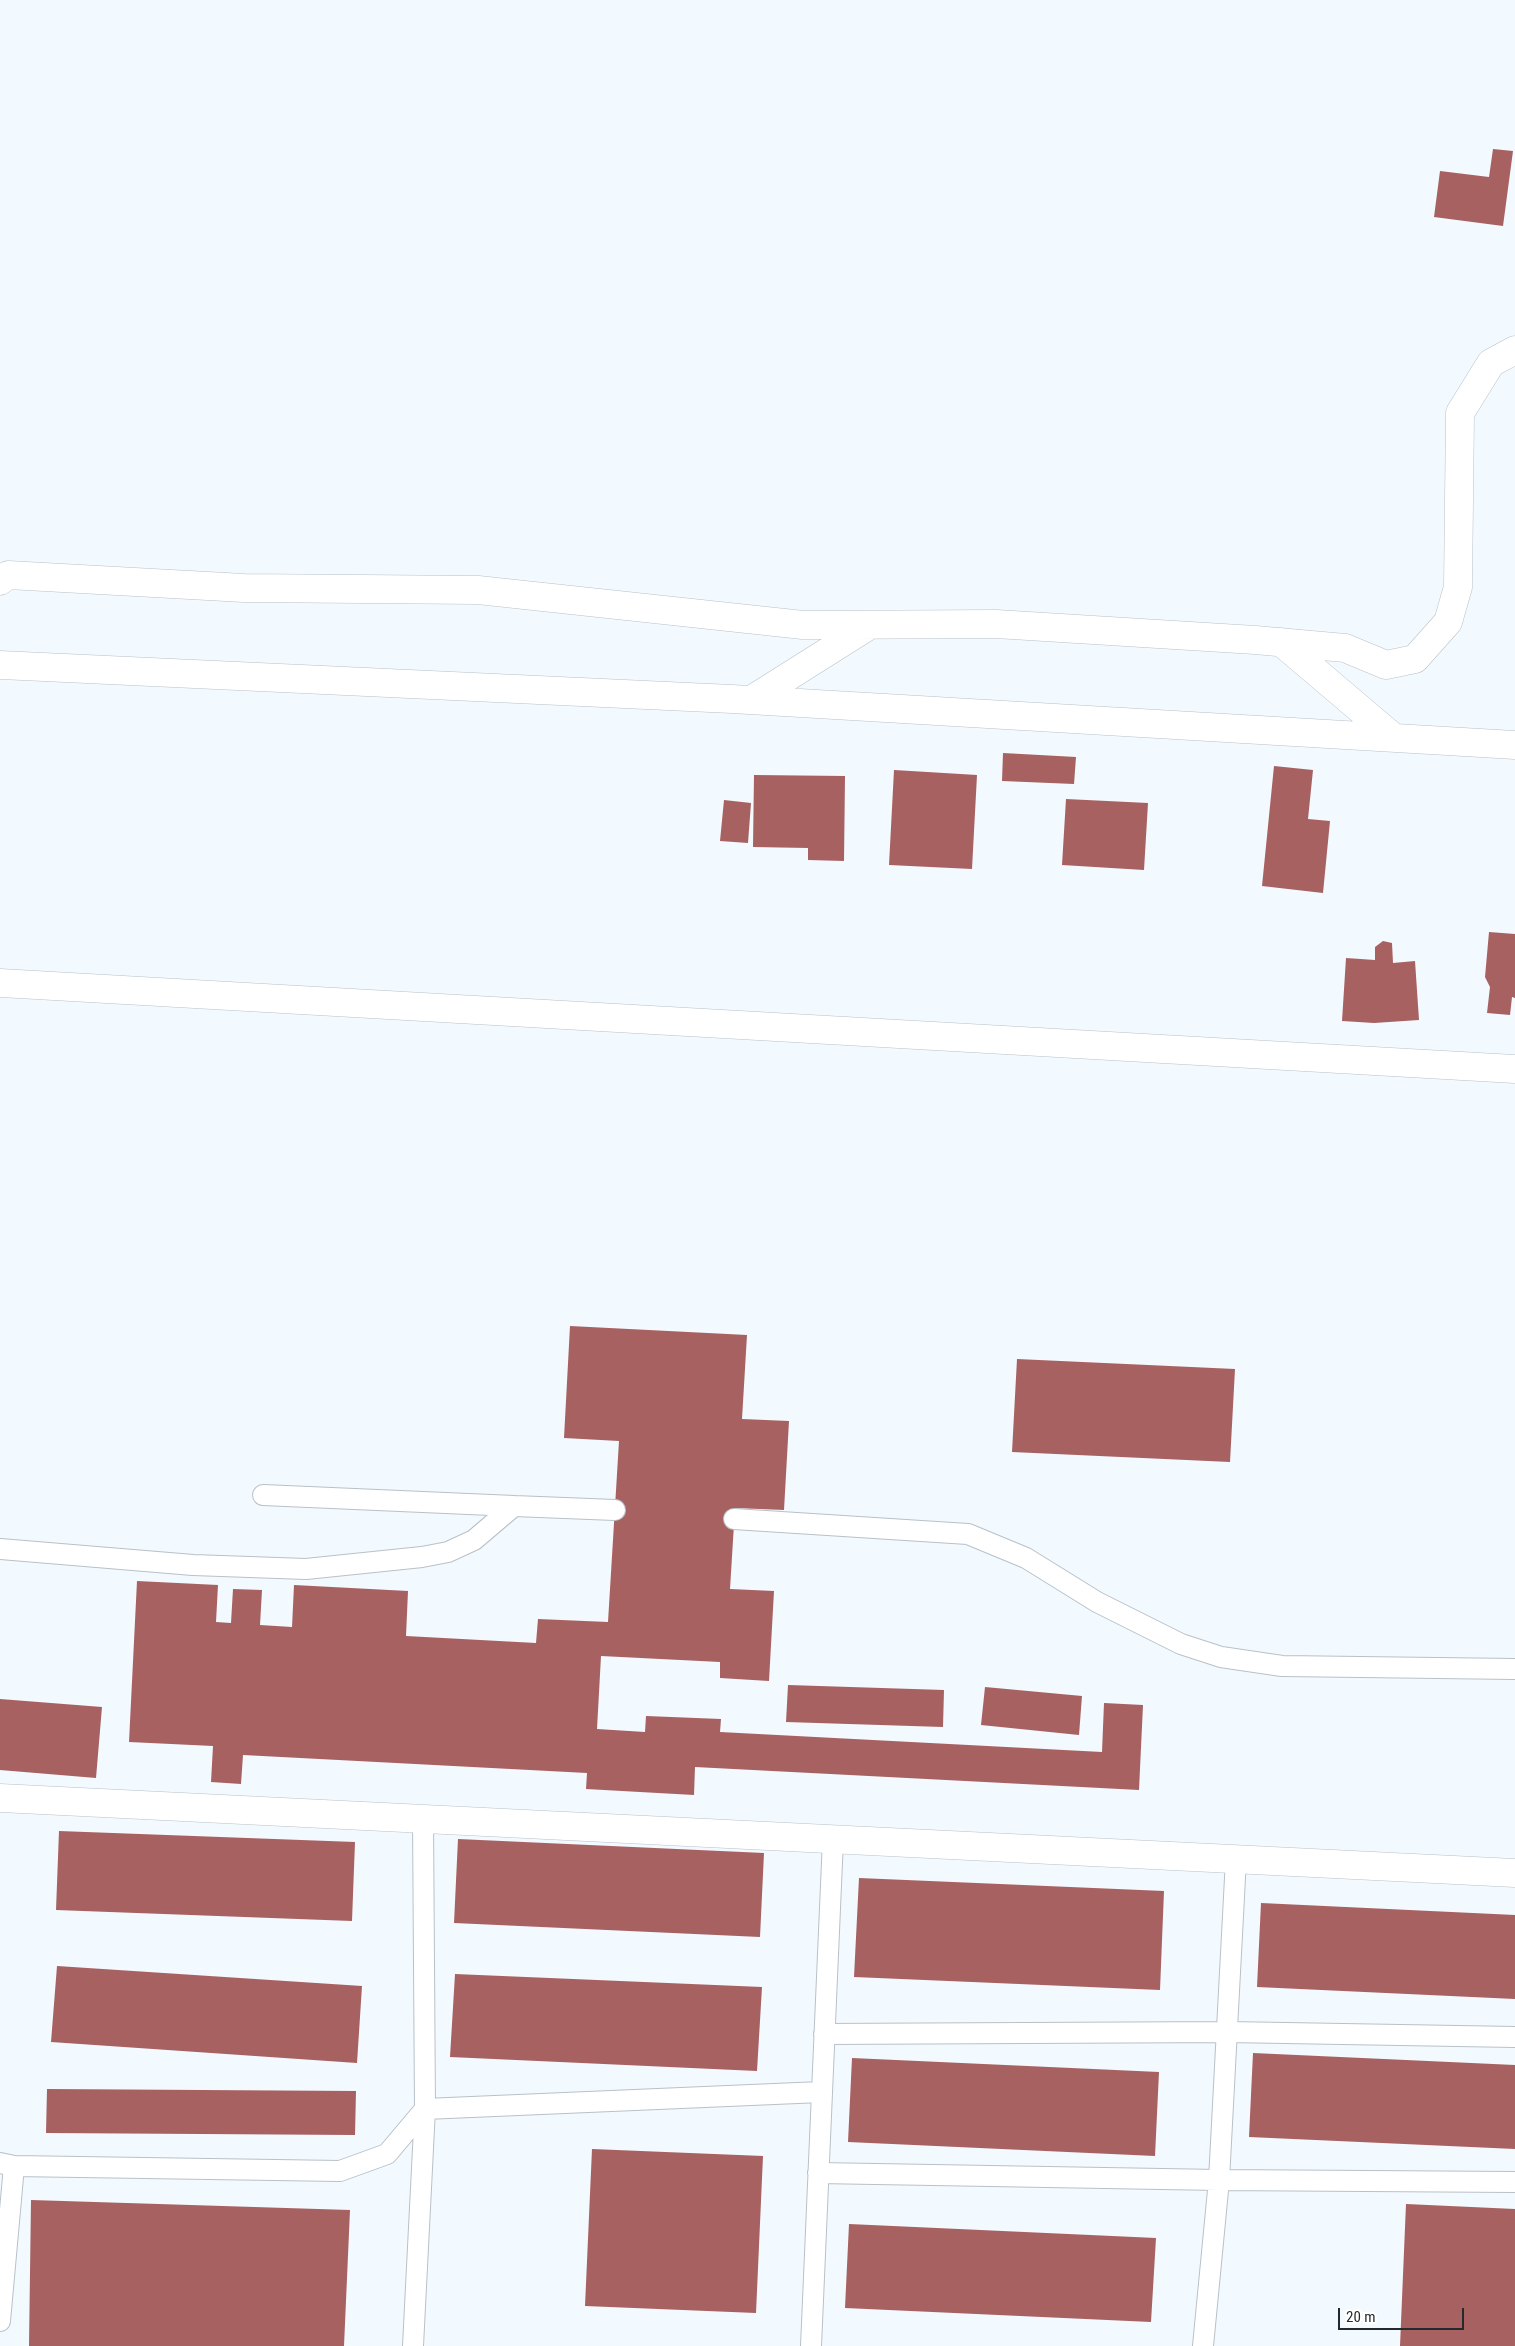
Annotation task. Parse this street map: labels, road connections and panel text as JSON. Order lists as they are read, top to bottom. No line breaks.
{"scale_bar":"20 m"}
